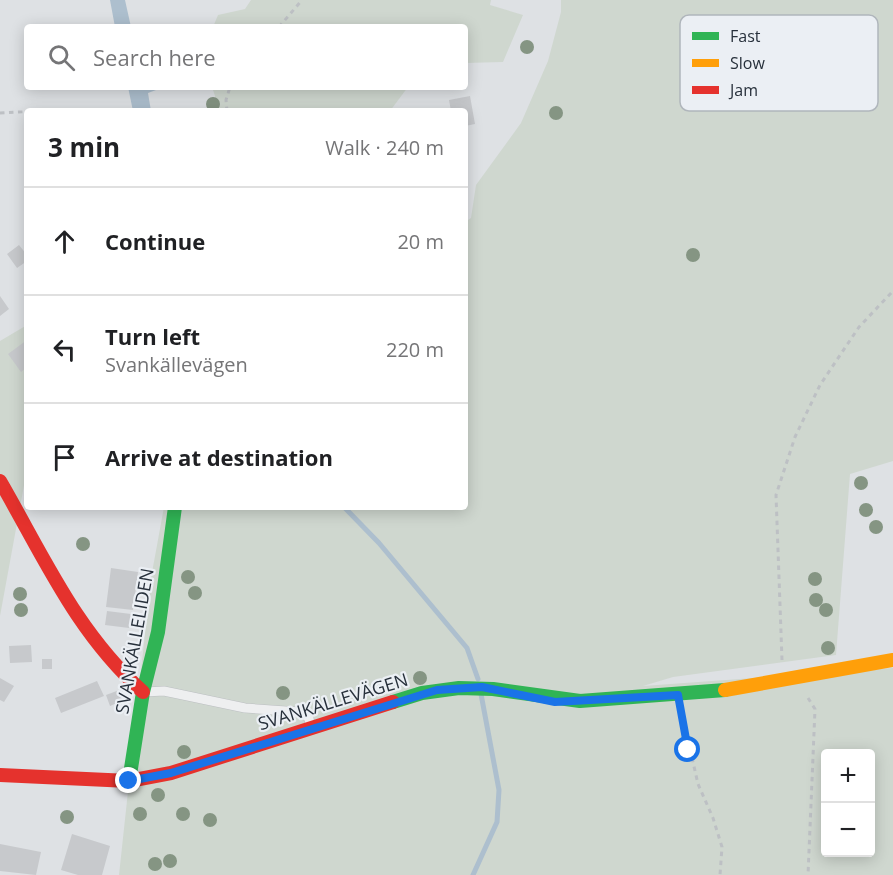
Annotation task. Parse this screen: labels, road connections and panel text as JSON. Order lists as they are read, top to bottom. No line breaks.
{"streets":{"street":["SVANKÄLLELIDEN","SVANKÄLLEVÄGEN"]},"crossings":[["SVANKÄLLELIDEN","SVANKÄLLEVÄGEN"]],"legend":["Fast","Slow","Jam"],"page":{"search":"Search here","heading":["3 min","Walk · 240 m"],"list":[["Continue","20 m"],["Turn left","Svankällevägen","220 m"],"Arrive at destination"],"map_buttons":["+","−"]}}
